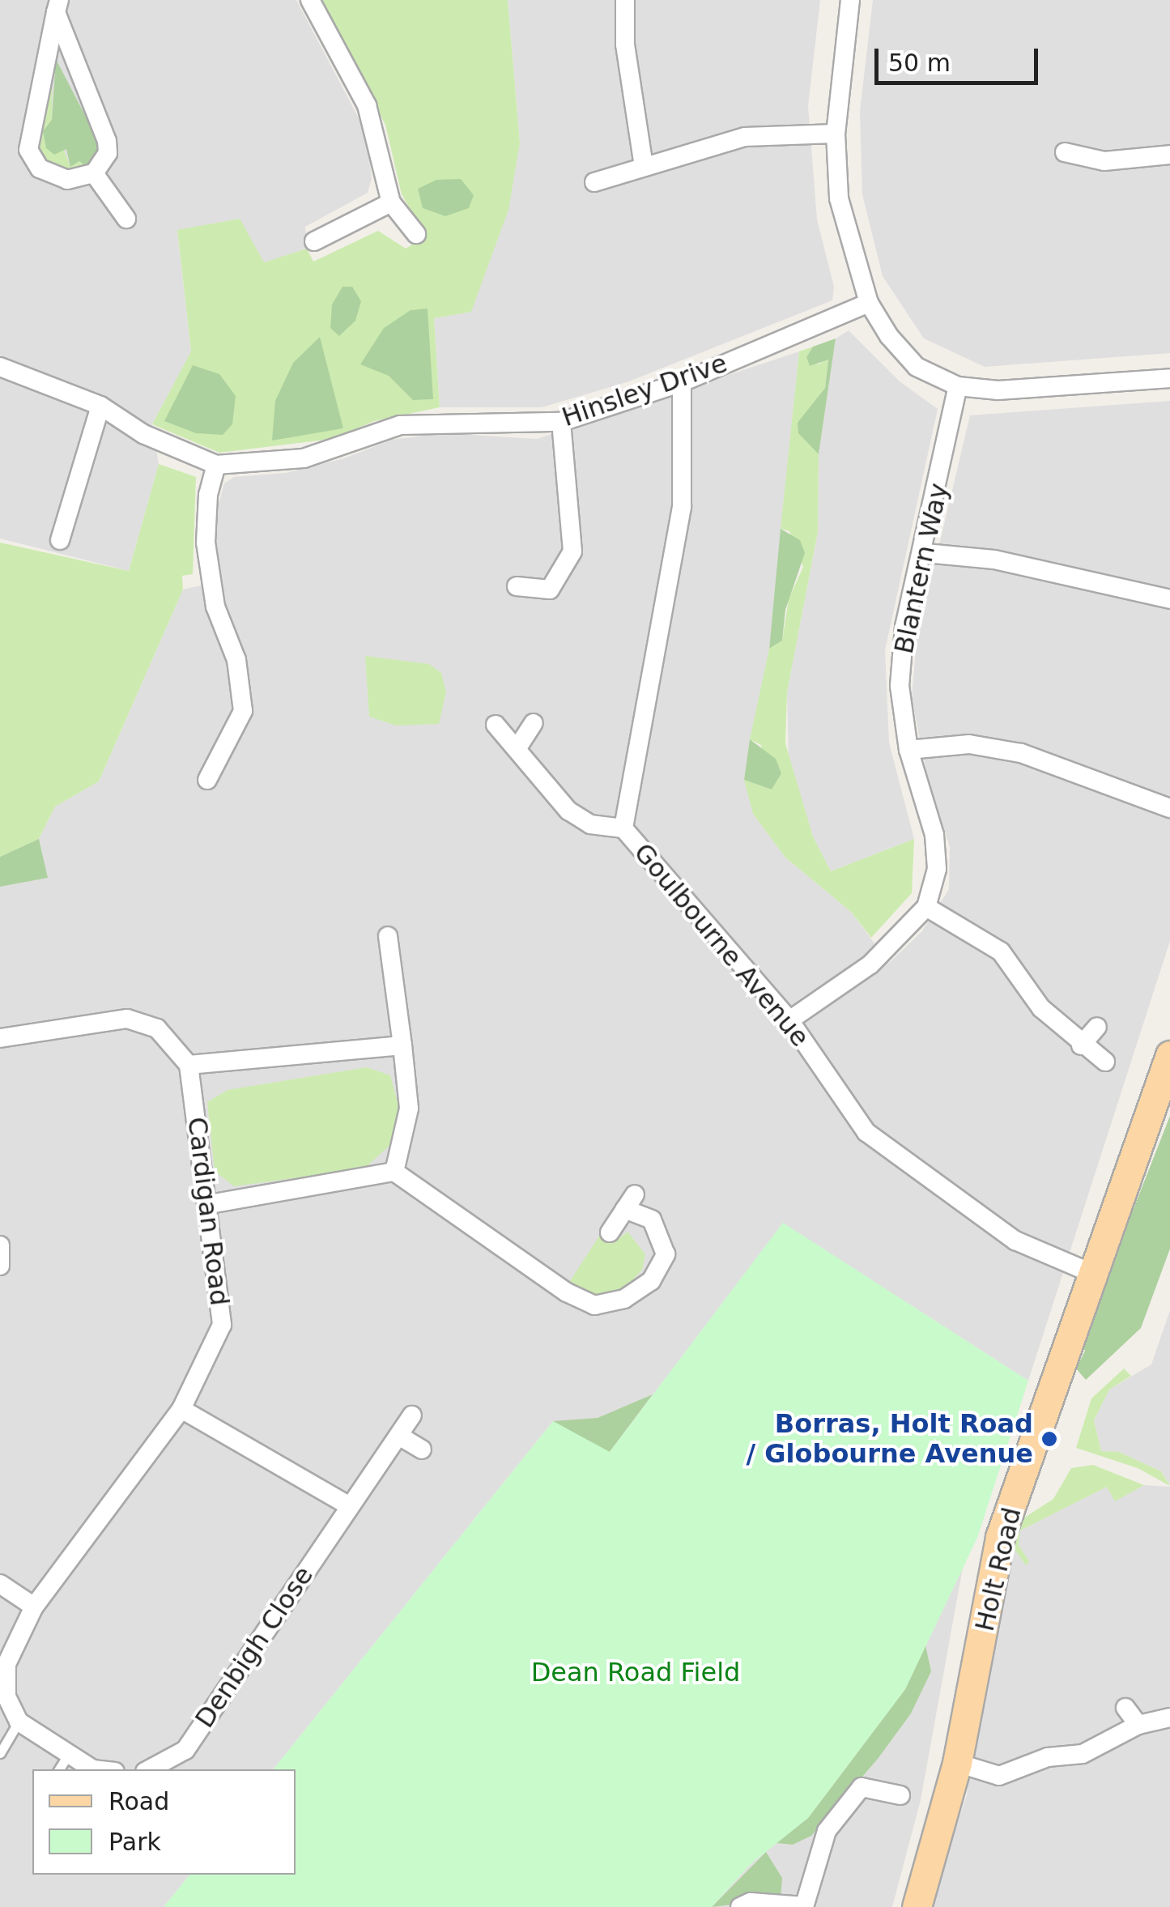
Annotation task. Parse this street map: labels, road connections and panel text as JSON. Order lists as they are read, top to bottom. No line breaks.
{"streets":{"main road":["Holt Road"],"street":["Hinsley Drive","Blantern Way","Goulbourne Avenue","Cardigan Road","Denbigh Close"]},"crossings":[["Hinsley Drive","Goulbourne Avenue"],["Blantern Way","Goulbourne Avenue"],["Goulbourne Avenue","Holt Road"]],"parks":["Dean Road Field"],"places":["Borras, Holt Road / Globourne Avenue"],"legend":["Road","Park"],"scale_bar":"50 m"}
